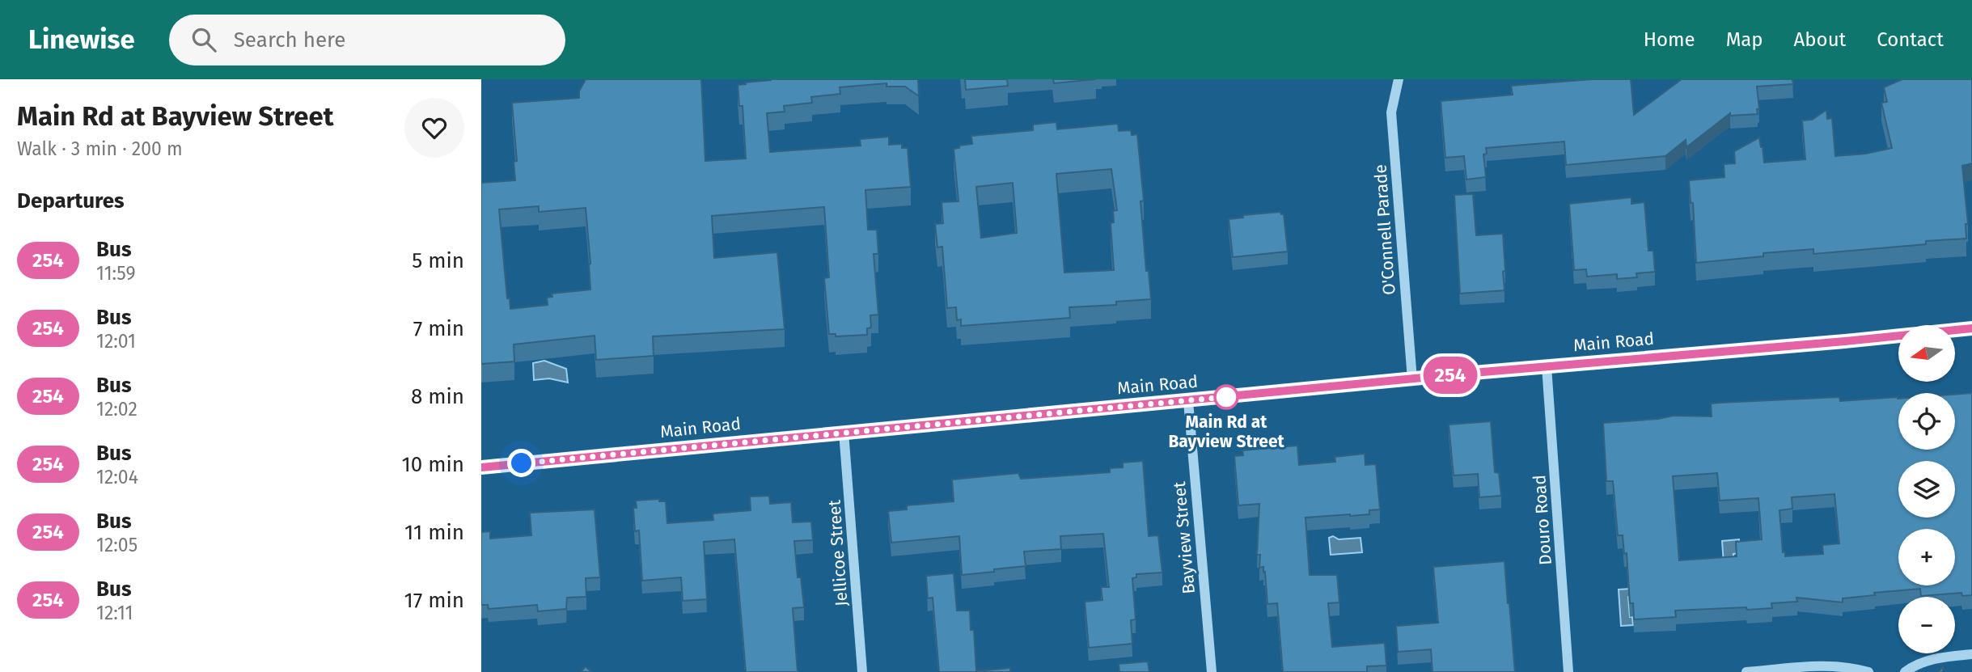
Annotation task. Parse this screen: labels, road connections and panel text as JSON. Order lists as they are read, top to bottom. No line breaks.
{"streets":{"main road":["Main Road"],"street":["O'Connell Parade","Douro Road","Bayview Street","Jellicoe Street"]},"crossings":[["O'Connell Parade","Main Road"],["Main Road","Douro Road"],["Main Road","Bayview Street"],["Main Road","Jellicoe Street"]],"places":["Main Rd at Bayview Street"],"lines":["bus line 254"],"north":"left","page":{"header":"Linewise","search":"Search here","nav":["Home","Map","About","Contact"],"heading":[["Main Rd at Bayview Street","Walk · 3 min · 200 m"],"Departures"],"on_map":"254","list":[{"mark":"254","name":"Bus","note":"11:59","value":"5 min"},{"mark":"254","name":"Bus","note":"12:01","value":"7 min"},{"mark":"254","name":"Bus","note":"12:02","value":"8 min"},{"mark":"254","name":"Bus","note":"12:04","value":"10 min"},{"mark":"254","name":"Bus","note":"12:05","value":"11 min"},{"mark":"254","name":"Bus","note":"12:11","value":"17 min"}],"map_buttons":["+","−"]}}
